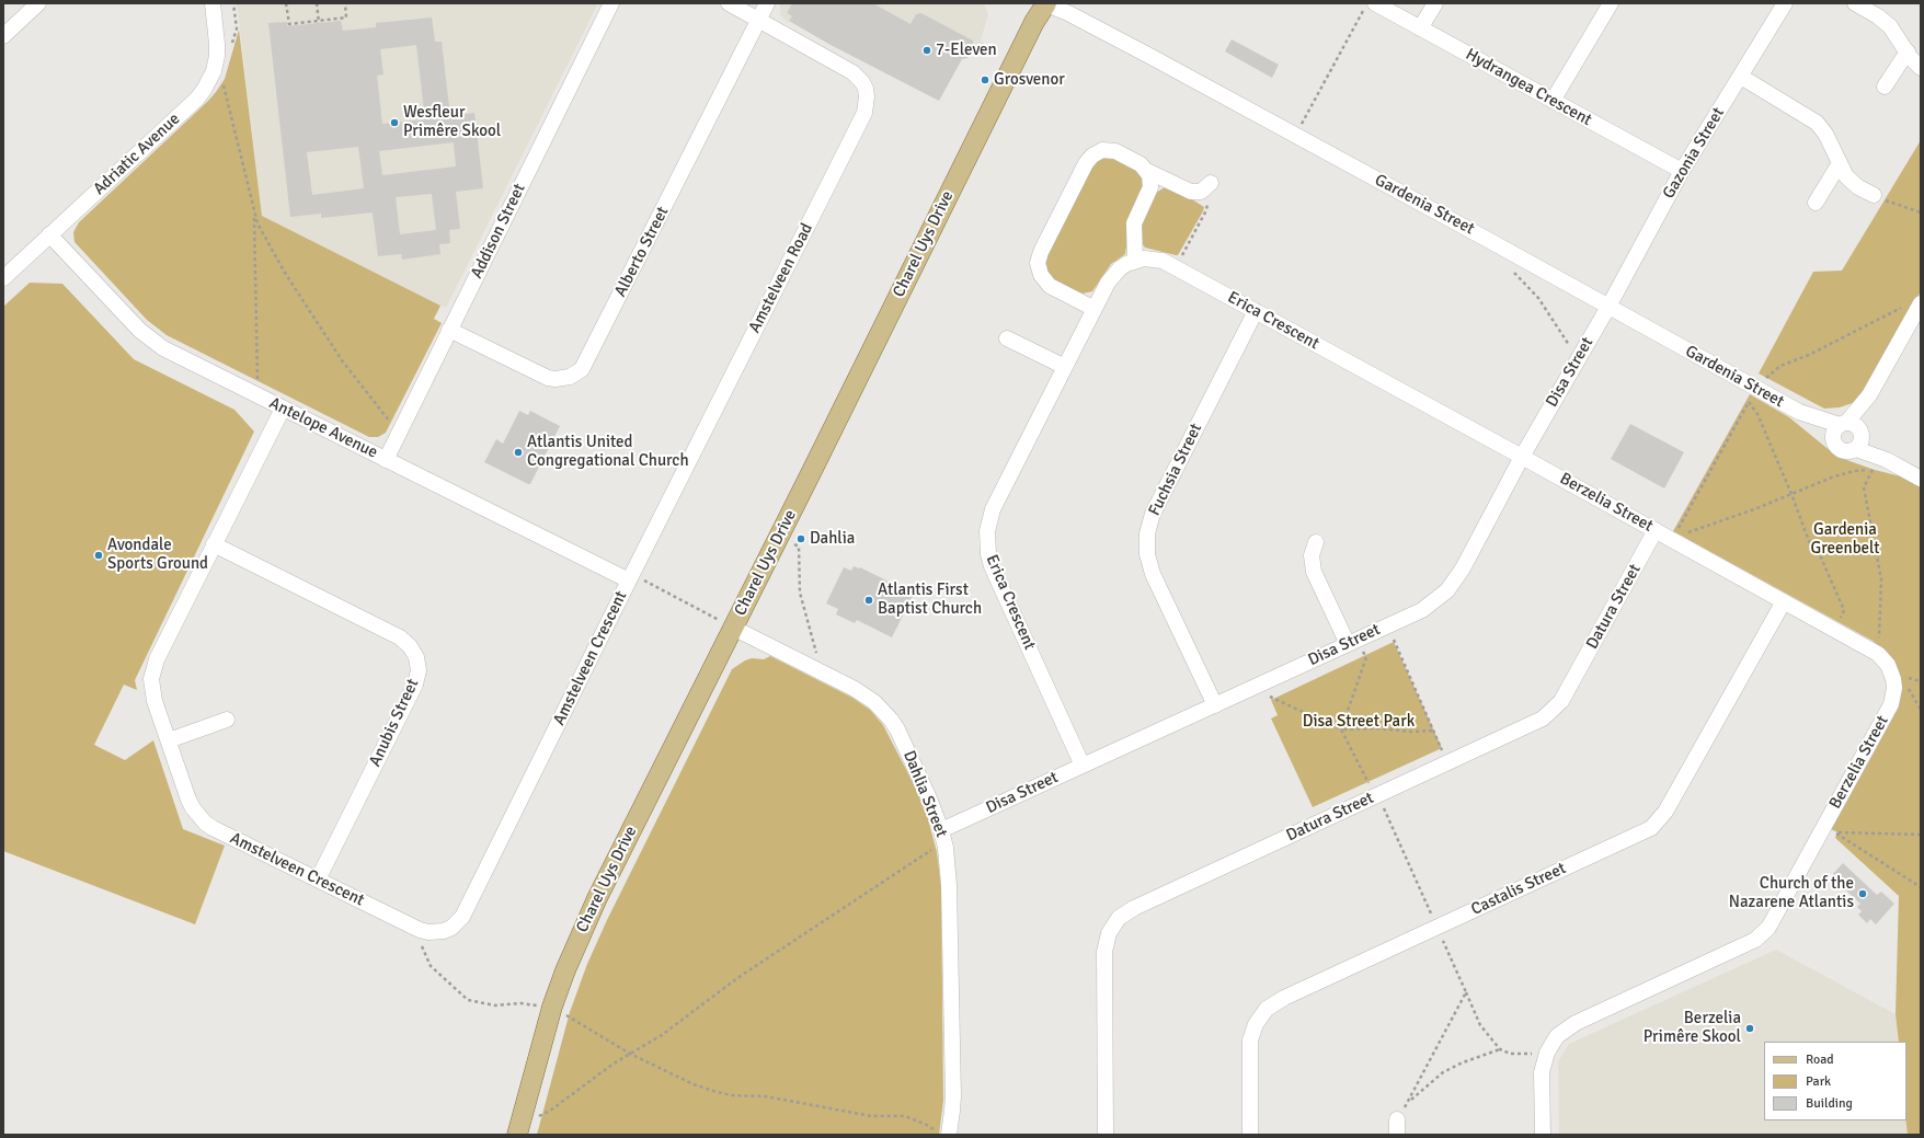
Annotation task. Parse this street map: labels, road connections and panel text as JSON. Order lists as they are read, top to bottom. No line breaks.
{"streets":{"main road":["Charel Uys Drive"],"street":["Hydrangea Crescent","Gazonia Street","Adriatic Avenue","Gardenia Street","Addison Street","Alberto Street","Amstelveen Road","Erica Crescent","Disa Street","Antelope Avenue","Fuchsia Street","Berzelia Street","Datura Street","Amstelveen Crescent","Anubis Street","Dahlia Street","Castalis Street"]},"crossings":[["Hydrangea Crescent","Gazonia Street"],["Gazonia Street","Gardenia Street"],["Gazonia Street","Disa Street"],["Adriatic Avenue","Antelope Avenue"],["Gardenia Street","Charel Uys Drive"],["Gardenia Street","Disa Street"],["Addison Street","Alberto Street"],["Addison Street","Antelope Avenue"],["Charel Uys Drive","Dahlia Street"],["Alberto Street","Amstelveen Road"],["Amstelveen Road","Antelope Avenue"],["Amstelveen Road","Amstelveen Crescent"],["Erica Crescent","Disa Street"],["Erica Crescent","Fuchsia Street"],["Erica Crescent","Berzelia Street"],["Disa Street","Fuchsia Street"],["Disa Street","Berzelia Street"],["Disa Street","Dahlia Street"],["Antelope Avenue","Amstelveen Crescent"],["Berzelia Street","Datura Street"],["Berzelia Street","Castalis Street"],["Amstelveen Crescent","Anubis Street"]],"parks":["Gardenia Greenbelt","Disa Street Park"],"places":["7-Eleven","Grosvenor","Wesfleur Primêre Skool","Atlantis United Congregational Church","Dahlia","Avondale Sports Ground","Atlantis First Baptist Church","Church of the Nazarene Atlantis","Berzelia Primêre Skool"],"legend":["Road","Park","Building"]}
